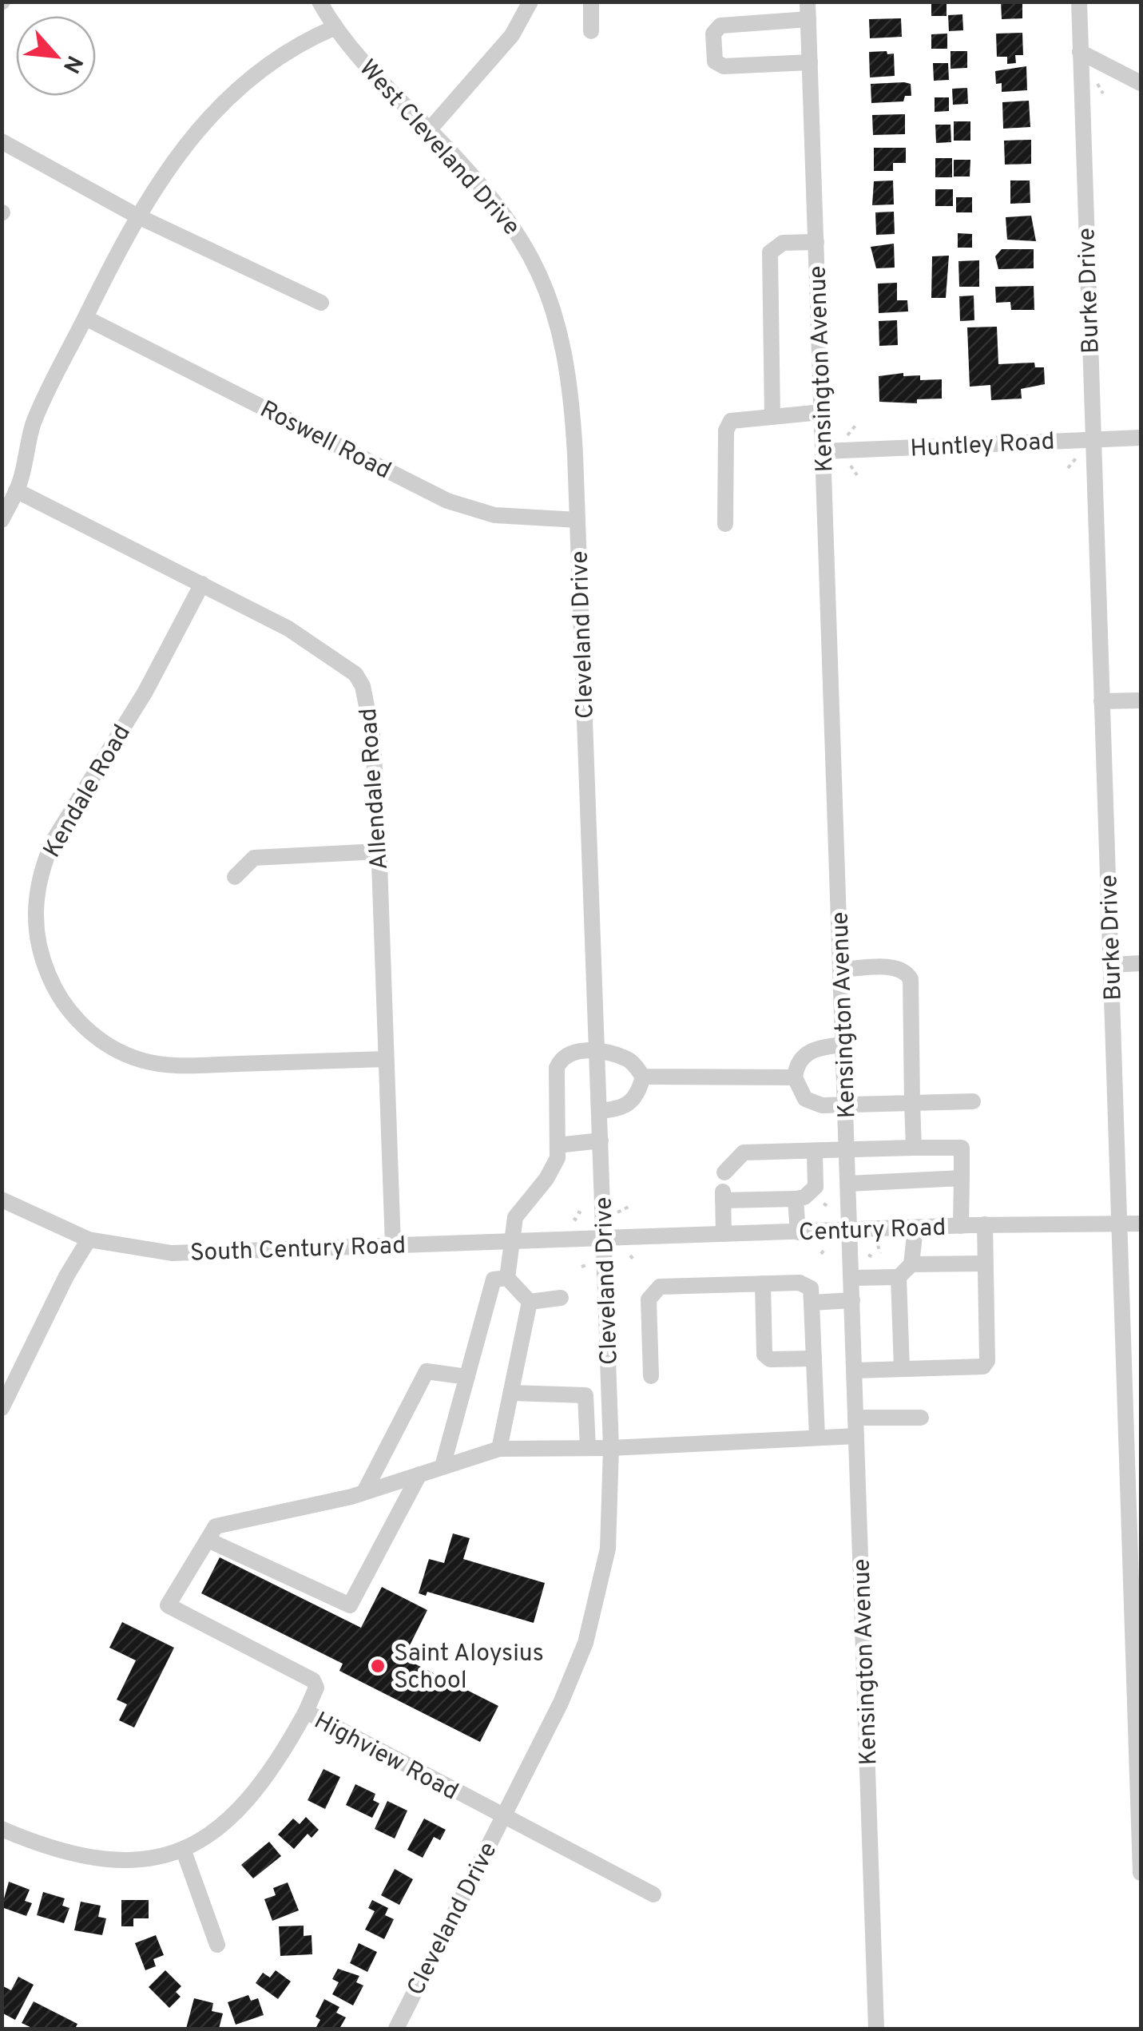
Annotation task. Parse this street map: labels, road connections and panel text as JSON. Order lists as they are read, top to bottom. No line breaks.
{"streets":{"street":["West Cleveland Drive","Burke Drive","Kensington Avenue","Roswell Road","Huntley Road","Cleveland Drive","Allendale Road","Kendale Road","Century Road","South Century Road","Highview Road"]},"crossings":[["West Cleveland Drive","Cleveland Drive"],["Burke Drive","Huntley Road"],["Burke Drive","Century Road"],["Kensington Avenue","Huntley Road"],["Kensington Avenue","Century Road"],["Roswell Road","Cleveland Drive"],["Cleveland Drive","Century Road"],["Cleveland Drive","South Century Road"],["Cleveland Drive","Highview Road"],["Allendale Road","Kendale Road"],["Allendale Road","South Century Road"],["Century Road","South Century Road"]],"places":["Saint Aloysius School"],"north":"bottom right"}
